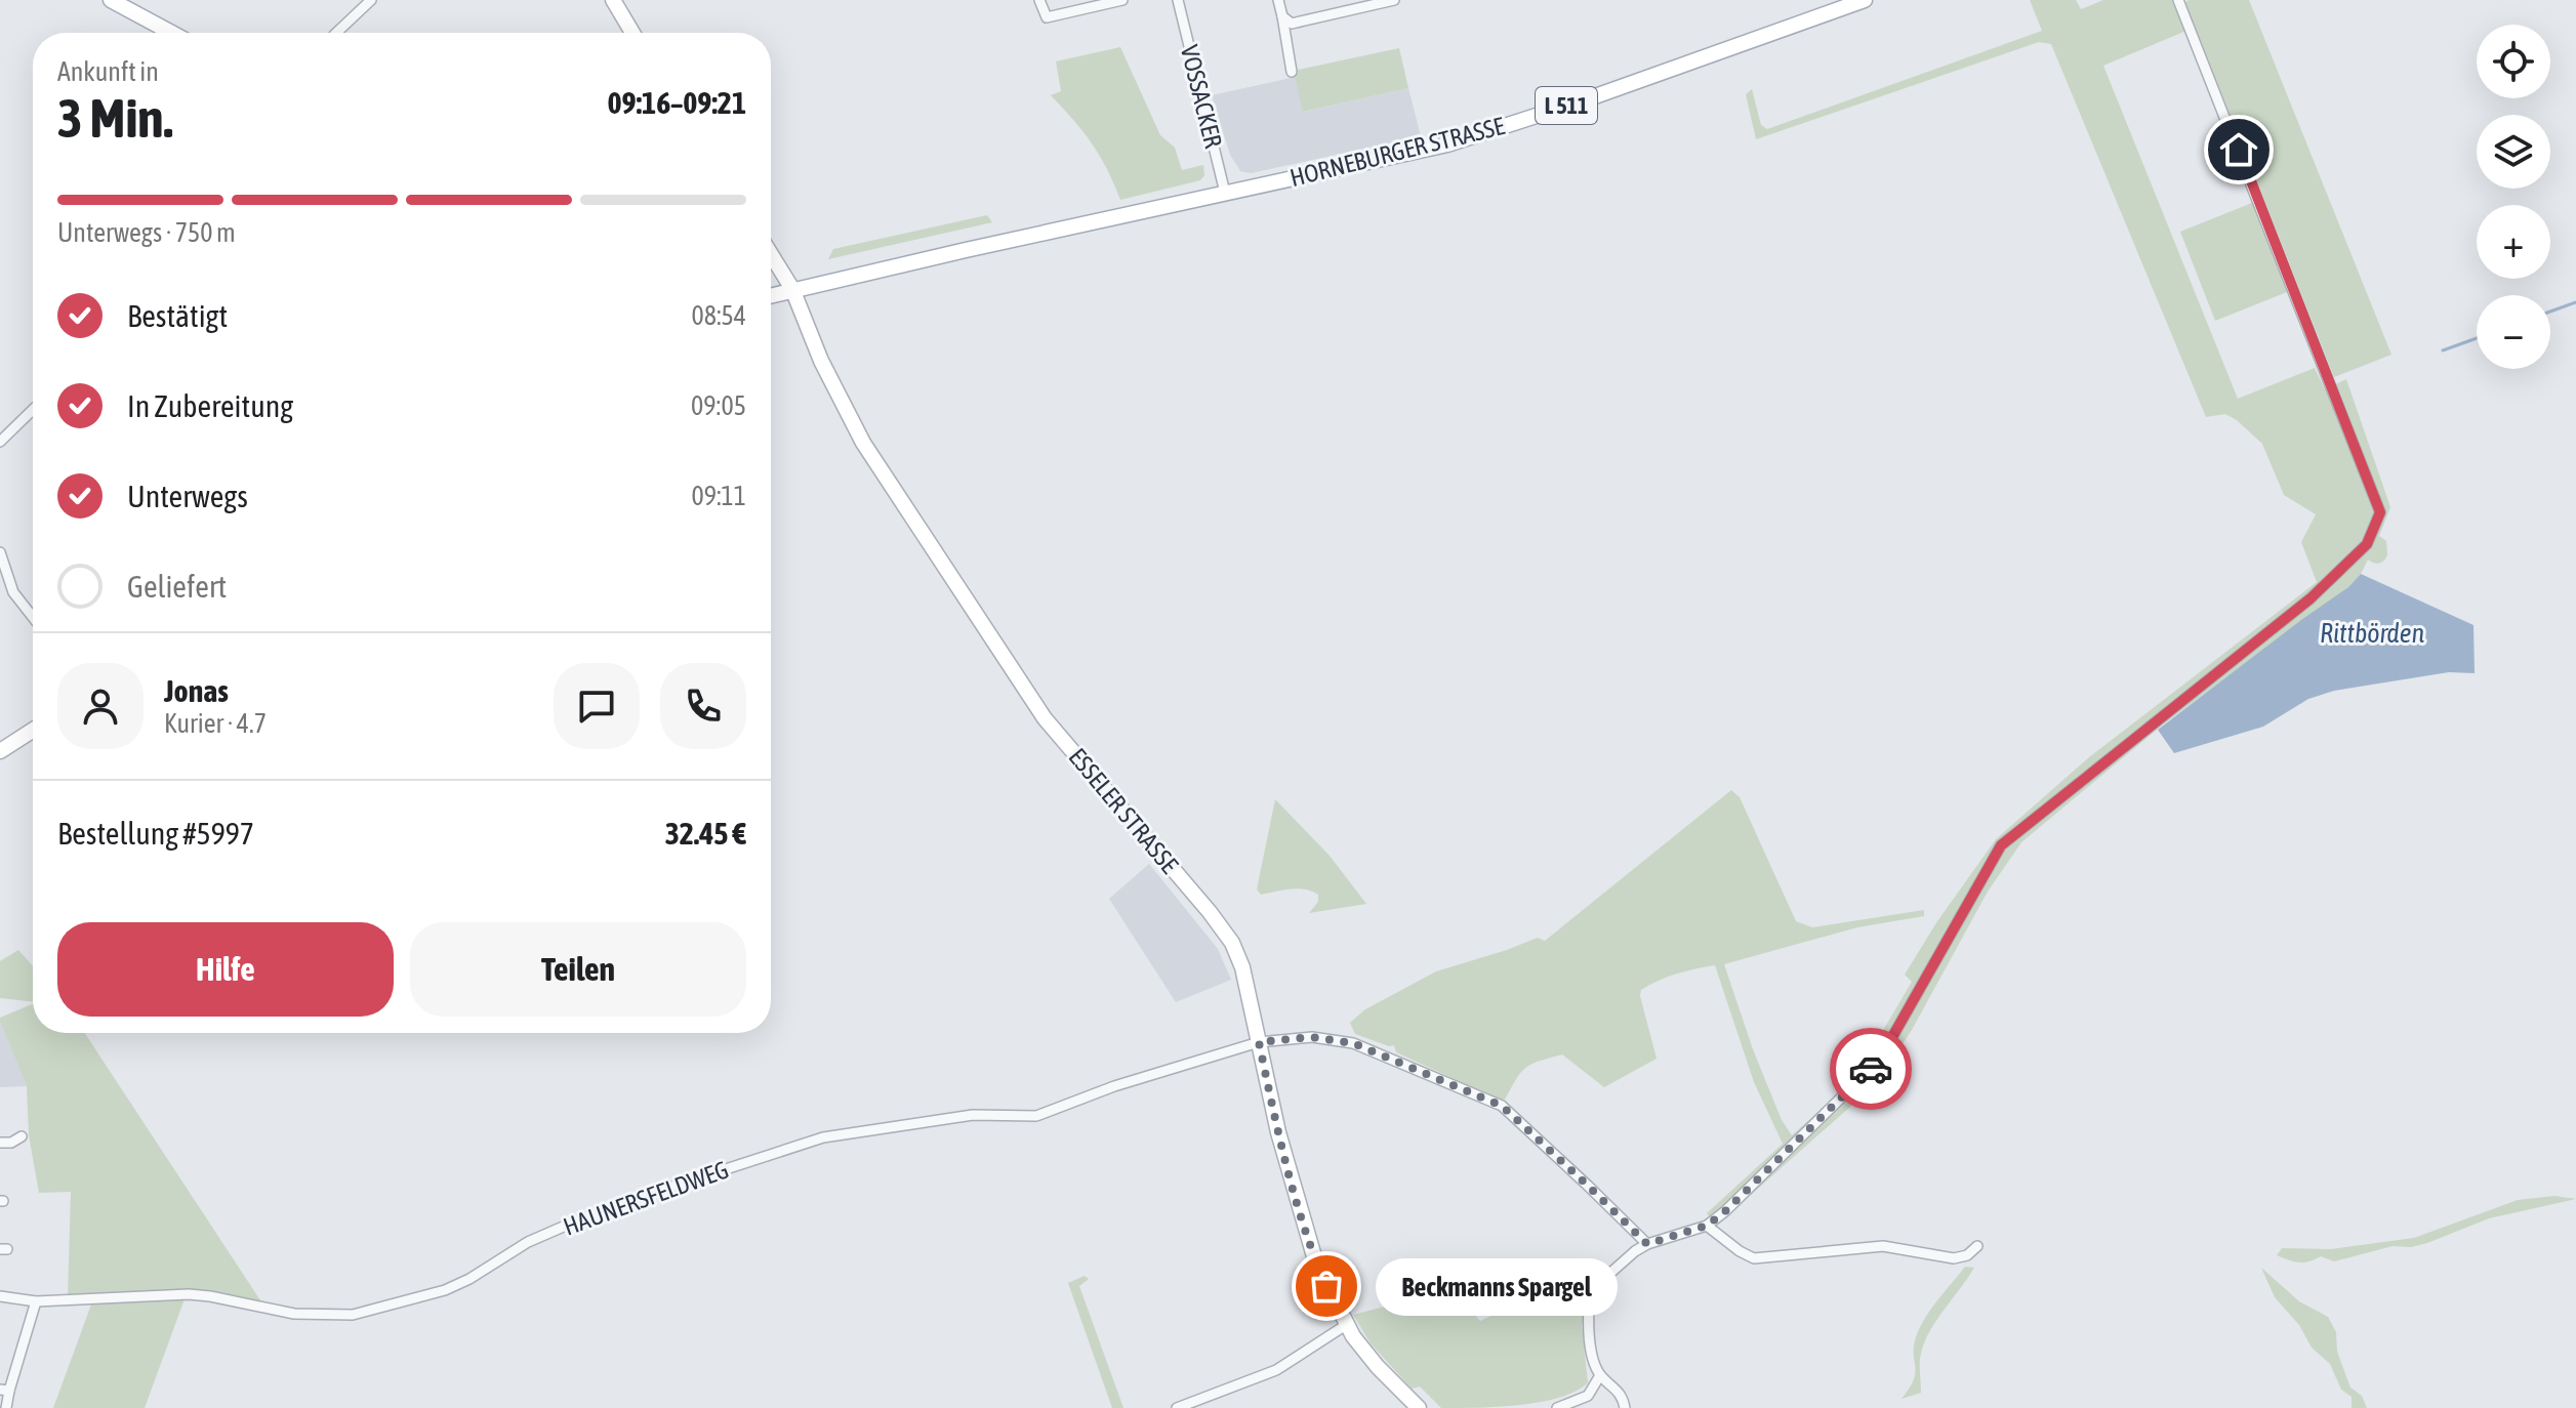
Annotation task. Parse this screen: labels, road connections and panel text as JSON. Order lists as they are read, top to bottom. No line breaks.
{"streets":{"main road":["L 511","HORNEBURGER STRASSE","ESSELER STRASSE"],"street":["VOSSACKER","HAUNERSFELDWEG"]},"crossings":[["VOSSACKER","HORNEBURGER STRASSE"],["L 511","HORNEBURGER STRASSE"],["L 511","ESSELER STRASSE"],["HORNEBURGER STRASSE","ESSELER STRASSE"],["ESSELER STRASSE","HAUNERSFELDWEG"]],"water":["Rittbörden"],"places":["Beckmanns Spargel"],"page":{"map_buttons":["+","−"],"heading":["3 Min.","Ankunft in","09:16–09:21"],"panel":["Jonas","Kurier · 4.7","Bestellung #5997","32.45 €"],"bar":"Unterwegs · 750 m","list":[["Bestätigt","08:54"],["In Zubereitung","09:05"],["Unterwegs","09:11"],"Geliefert"],"buttons":["Hilfe","Teilen"],"bubble":"Beckmanns Spargel"}}
